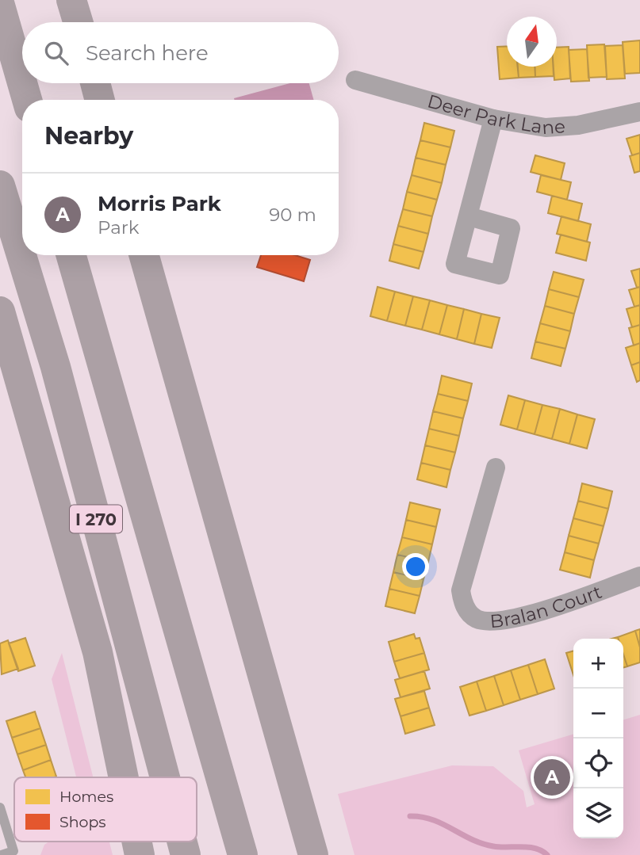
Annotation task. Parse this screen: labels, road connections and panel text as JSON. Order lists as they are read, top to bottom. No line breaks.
{"streets":{"highway":["I 270"],"street":["Deer Park Lane","Bralan Court"]},"legend":["Homes","Shops"],"north":"top","page":{"search":"Search here","heading":"Nearby","list":[{"mark":"A","name":"Morris Park","note":"Park","value":"90 m"}],"map_buttons":["+","−"],"pins":"A"}}
